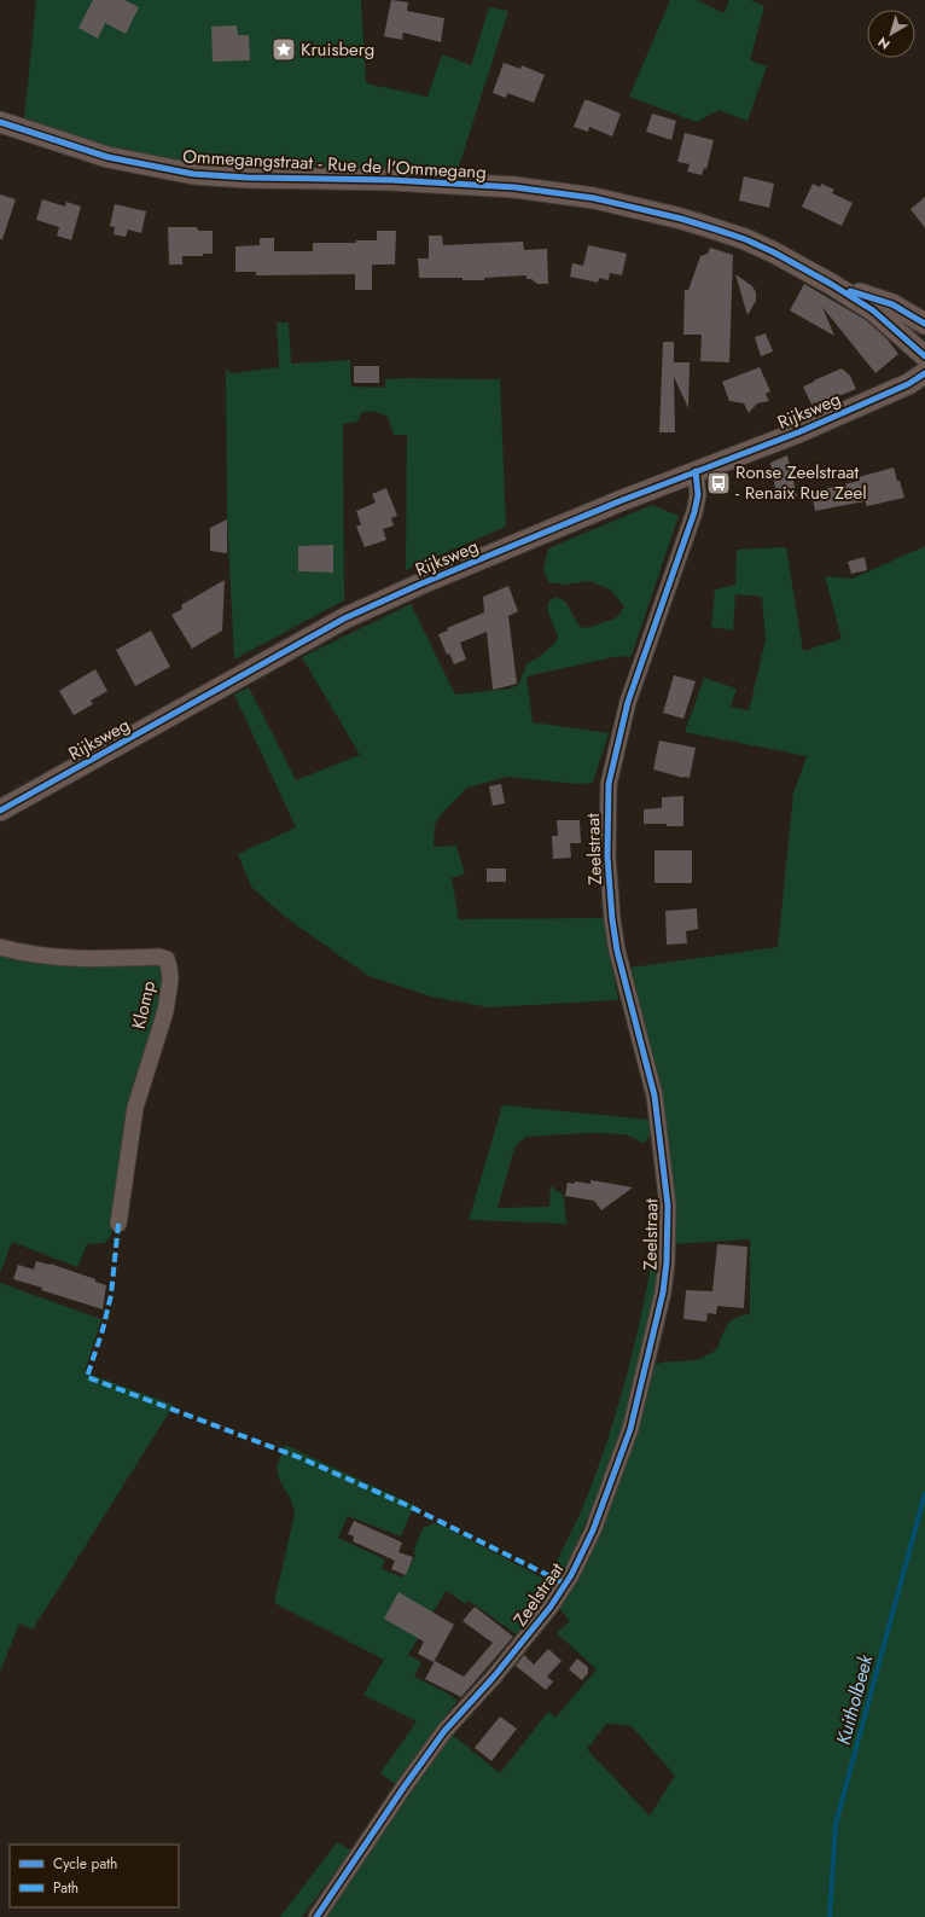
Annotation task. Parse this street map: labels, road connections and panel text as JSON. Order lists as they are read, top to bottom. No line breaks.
{"streets":{"main road":["Ommegangstraat - Rue de l'Ommegang","Rijksweg"],"street":["Zeelstraat","Klomp"]},"crossings":[["Rijksweg","Zeelstraat"]],"water":["Kuitholbeek"],"places":{"place":["Kruisberg"],"bus stop":["Ronse Zeelstraat - Renaix Rue Zeel"]},"legend":["Cycle path","Path"],"north":"bottom left"}
